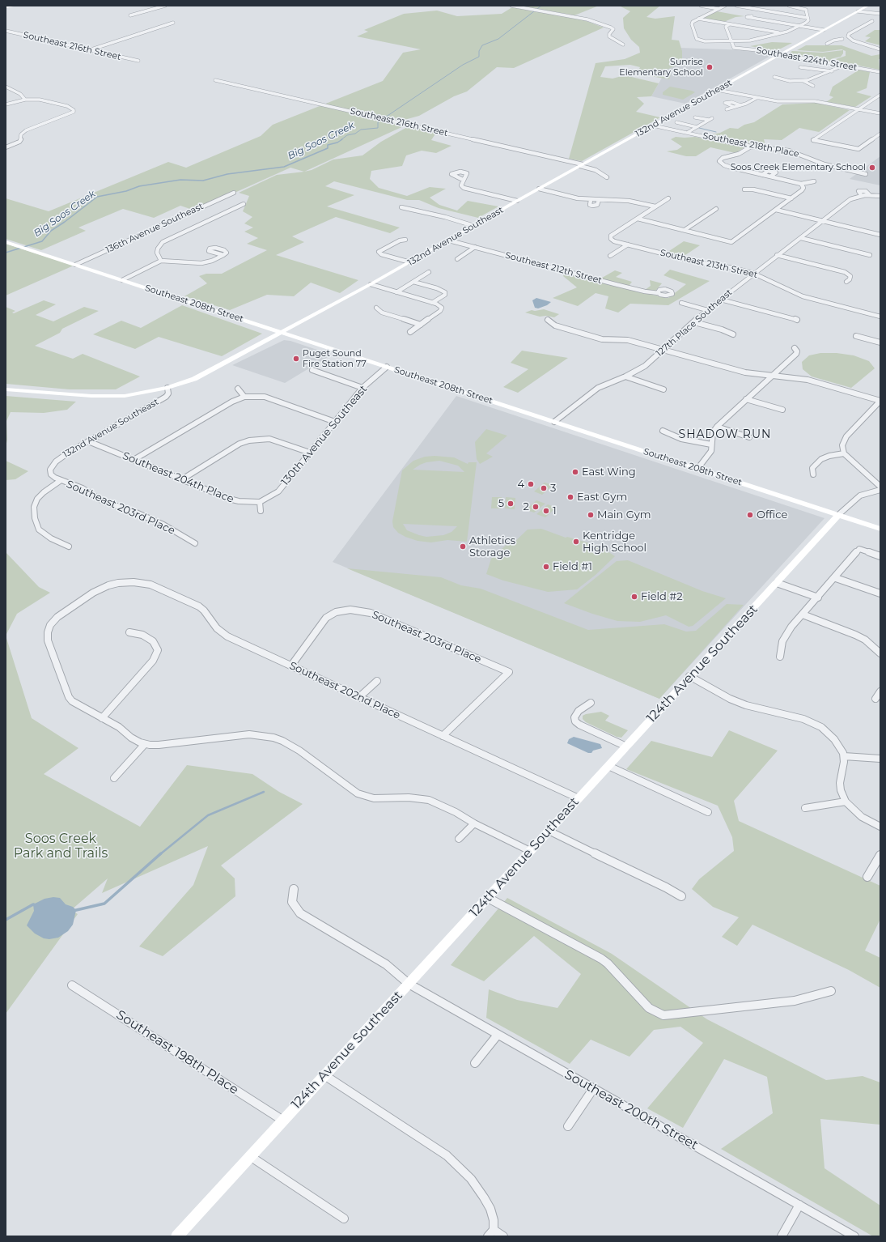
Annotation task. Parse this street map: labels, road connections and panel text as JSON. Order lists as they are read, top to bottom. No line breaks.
{"streets":{"main road":["132nd Avenue Southeast","Southeast 208th Street","124th Avenue Southeast"],"street":["Southeast 216th Street","Southeast 224th Street","Southeast 218th Place","136th Avenue Southeast","Southeast 213th Street","Southeast 212th Street","127th Place Southeast","130th Avenue Southeast","Southeast 204th Place","Southeast 203rd Place","Southeast 202nd Place","Southeast 198th Place","Southeast 200th Street"]},"crossings":[["Southeast 216th Street","132nd Avenue Southeast"],["Southeast 224th Street","132nd Avenue Southeast"],["132nd Avenue Southeast","Southeast 218th Place"],["132nd Avenue Southeast","Southeast 212th Street"],["132nd Avenue Southeast","Southeast 208th Street"],["132nd Avenue Southeast","Southeast 204th Place"],["132nd Avenue Southeast","Southeast 203rd Place"],["136th Avenue Southeast","Southeast 208th Street"],["Southeast 213th Street","127th Place Southeast"],["Southeast 208th Street","127th Place Southeast"],["Southeast 208th Street","130th Avenue Southeast"],["Southeast 208th Street","124th Avenue Southeast"],["130th Avenue Southeast","Southeast 204th Place"],["Southeast 203rd Place","Southeast 202nd Place"],["124th Avenue Southeast","Southeast 202nd Place"],["124th Avenue Southeast","Southeast 198th Place"],["124th Avenue Southeast","Southeast 200th Street"]],"districts":["SHADOW RUN"],"water":["Big Soos Creek"],"parks":["Soos Creek Park and Trails"],"places":["Sunrise Elementary School","Soos Creek Elementary School","Puget Sound Fire Station 77","East Wing","4","3","East Gym","5","2","1","Main Gym","Office","Kentridge High School","Athletics Storage","Field #1","Field #2"]}
